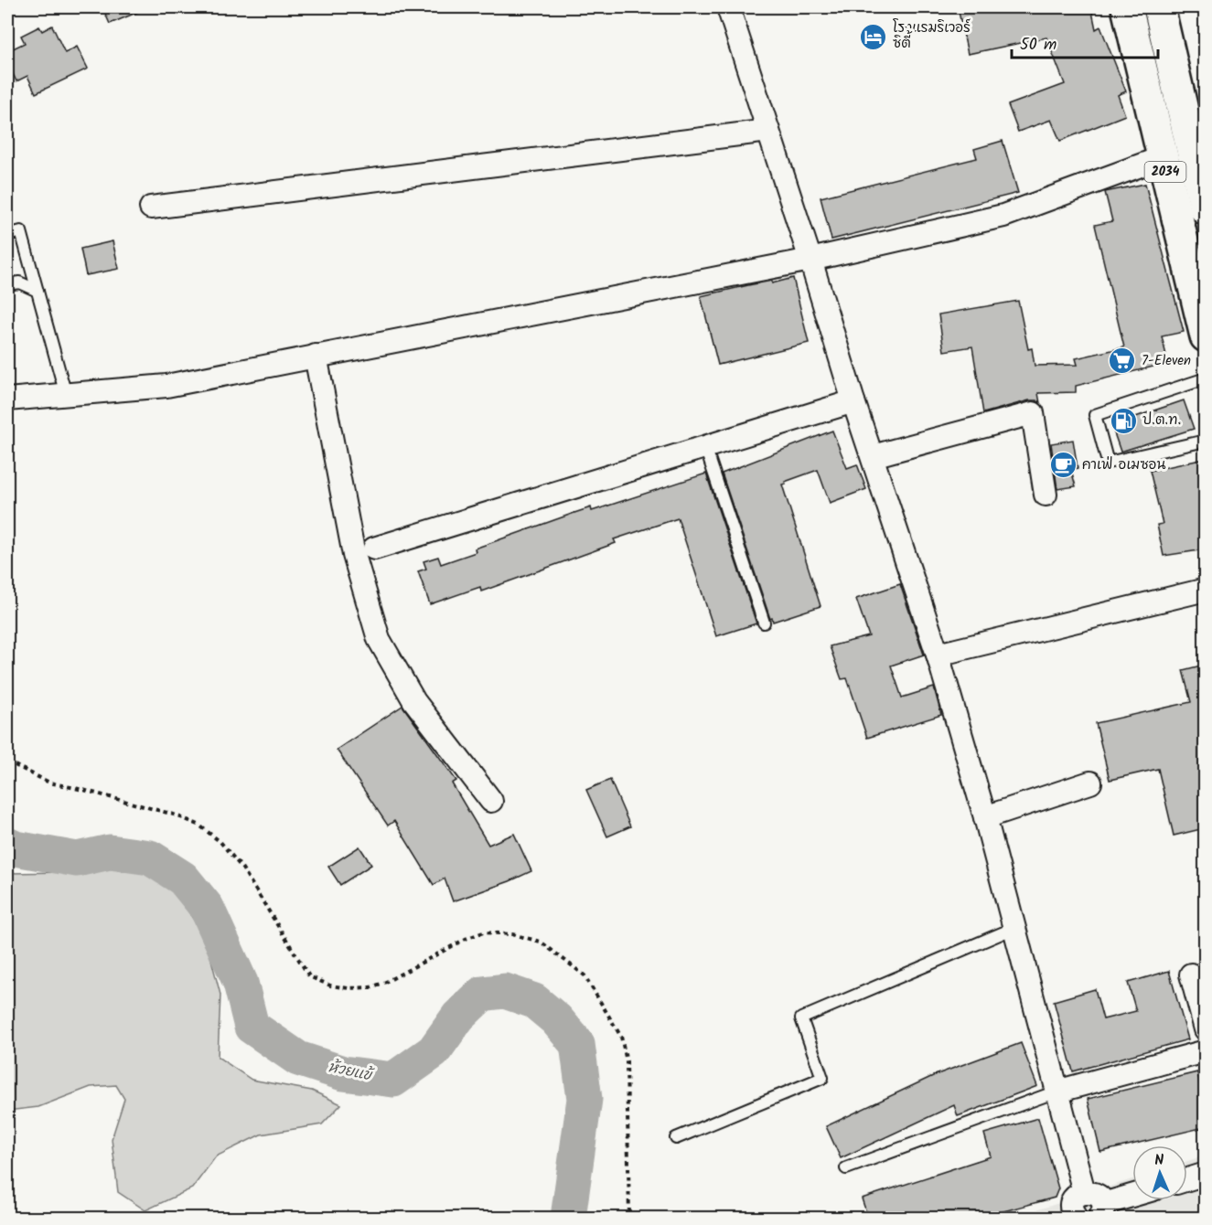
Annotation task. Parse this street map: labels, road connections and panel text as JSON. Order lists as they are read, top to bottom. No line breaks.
{"streets":{"main road":["2034"]},"water":["ห้วยแข้"],"places":{"hotel":["โรงแรมริเวอร์ ซิตี้"],"supermarket":["7-Eleven"],"fuel station":["ป.ต.ท."],"cafe":["คาเฟ่ อเมซอน"]},"scale_bar":"50 m","north":"top"}
